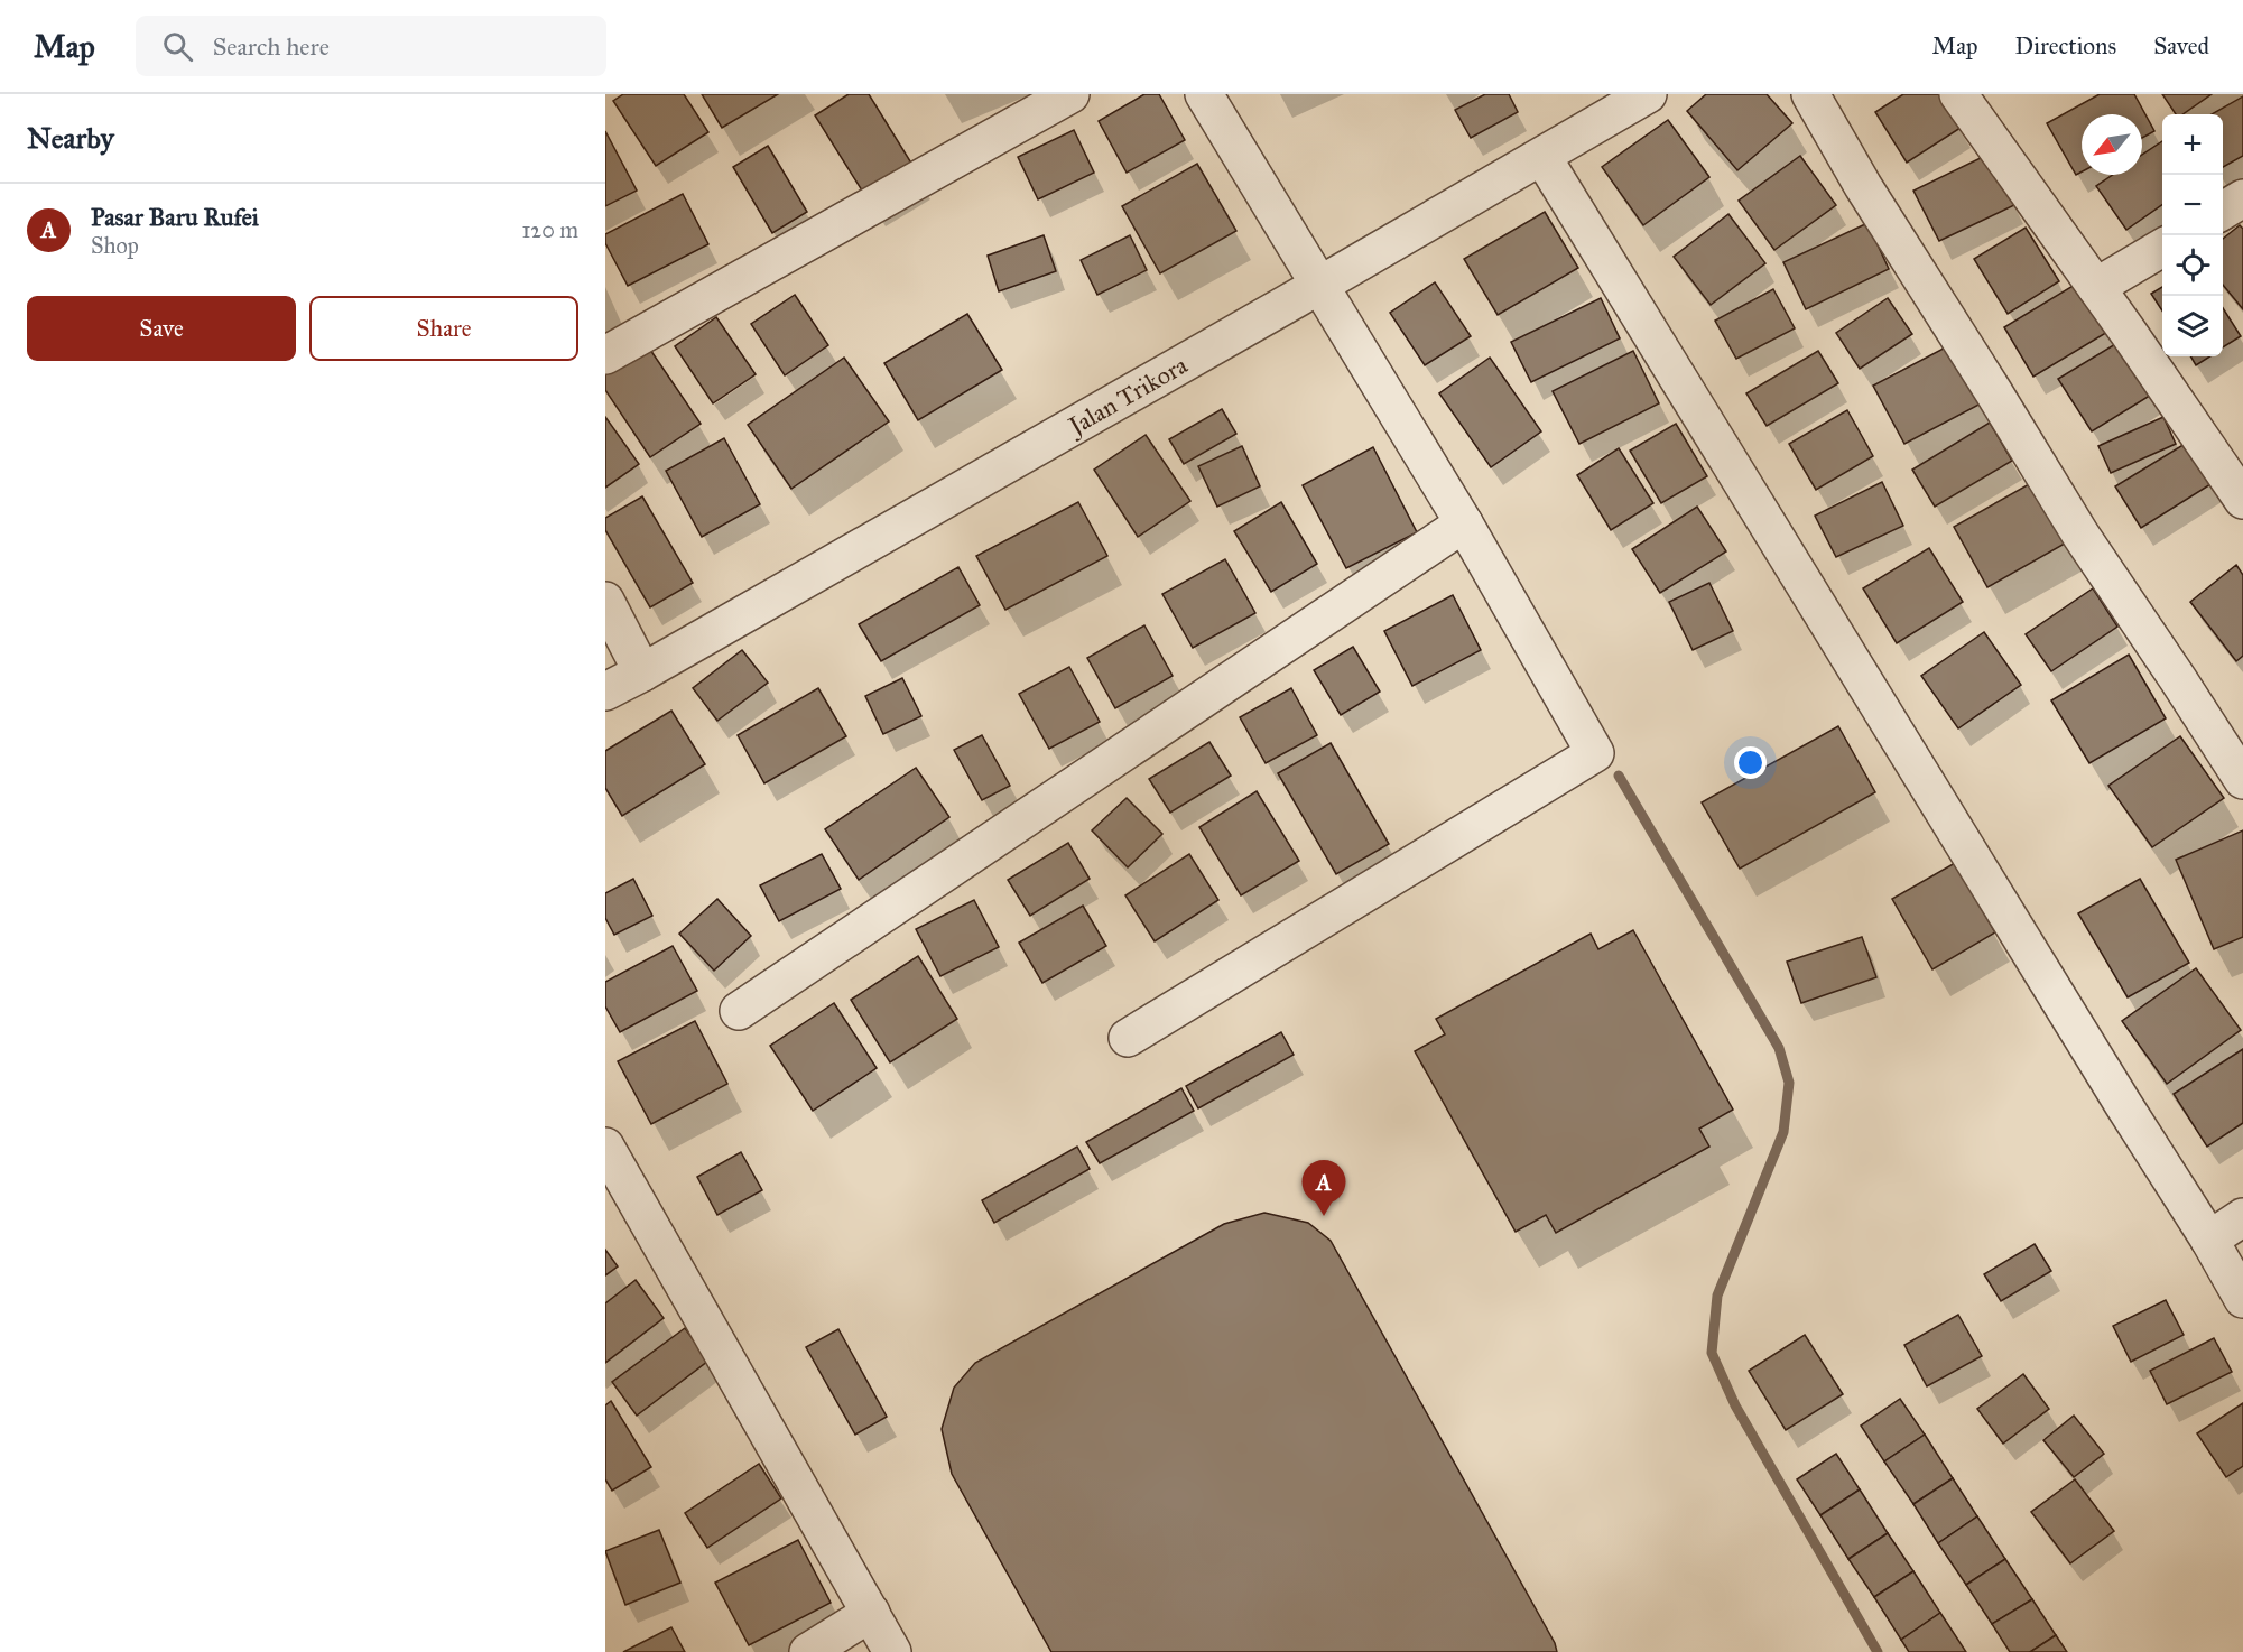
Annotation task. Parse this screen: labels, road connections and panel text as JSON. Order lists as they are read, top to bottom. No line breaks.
{"streets":{"street":["Jalan Trikora"]},"north":"bottom left","page":{"header":"Map","search":"Search here","nav":["Map","Directions","Saved"],"heading":"Nearby","map_buttons":["+","−"],"list":[{"mark":"A","name":"Pasar Baru Rufei","note":"Shop","value":"120 m"}],"buttons":["Save","Share"],"pins":"A"}}
